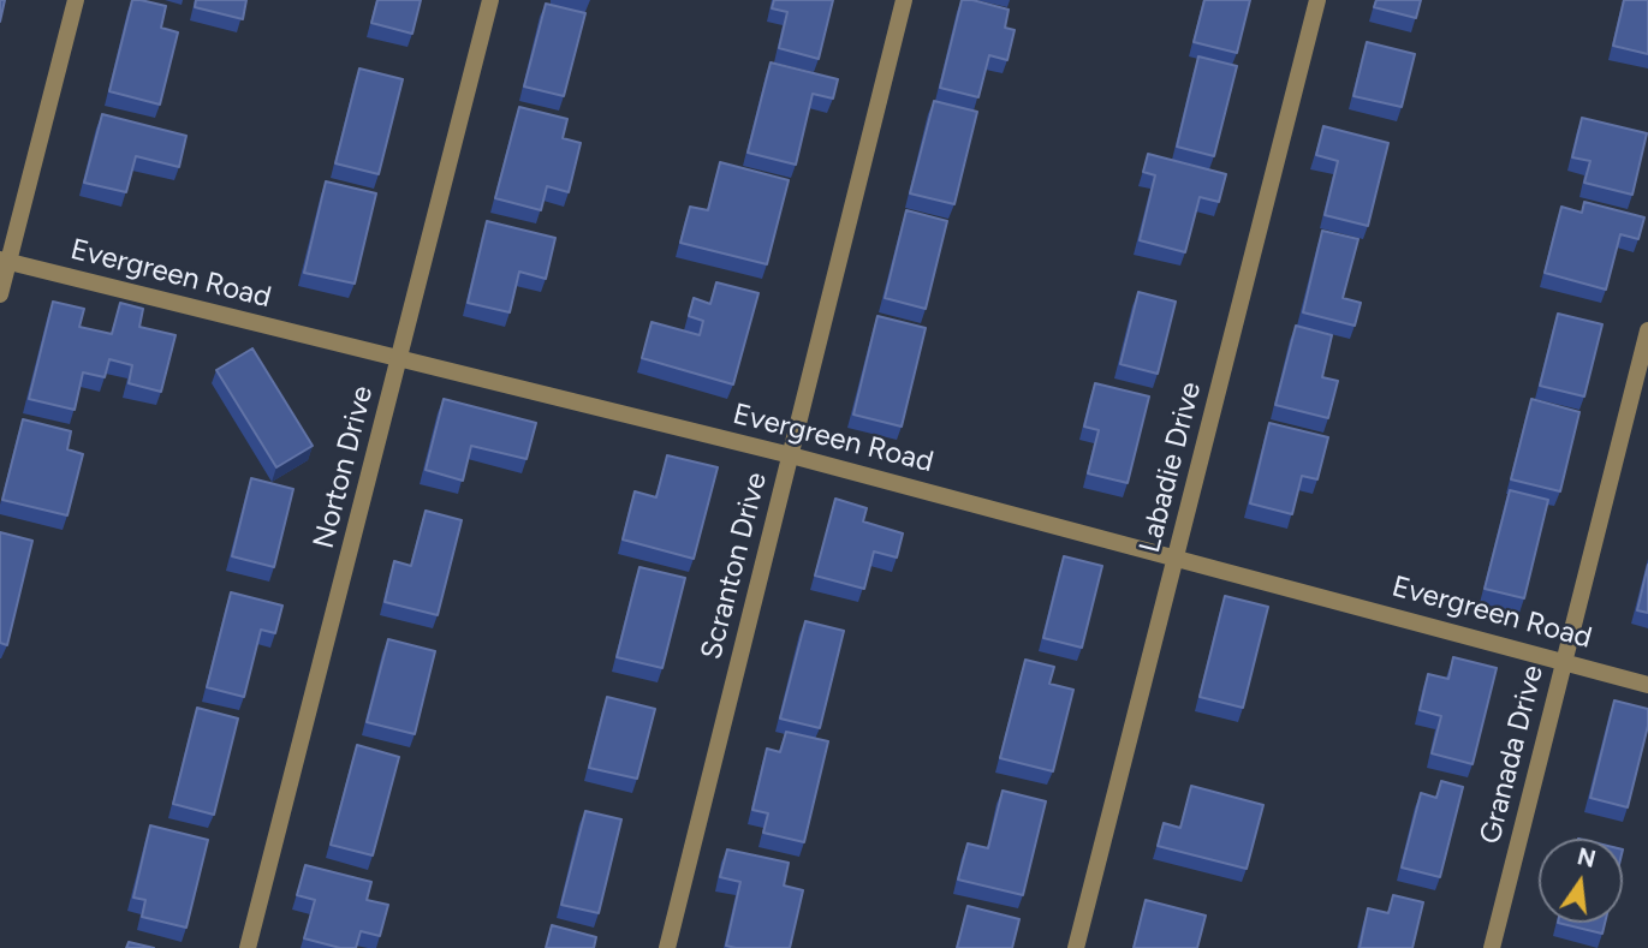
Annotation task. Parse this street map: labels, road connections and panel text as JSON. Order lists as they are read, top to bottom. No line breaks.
{"streets":{"street":["Evergreen Road","Norton Drive","Labadie Drive","Scranton Drive","Granada Drive"]},"crossings":[["Evergreen Road","Norton Drive"],["Evergreen Road","Labadie Drive"],["Evergreen Road","Scranton Drive"],["Evergreen Road","Granada Drive"]],"north":"top"}
